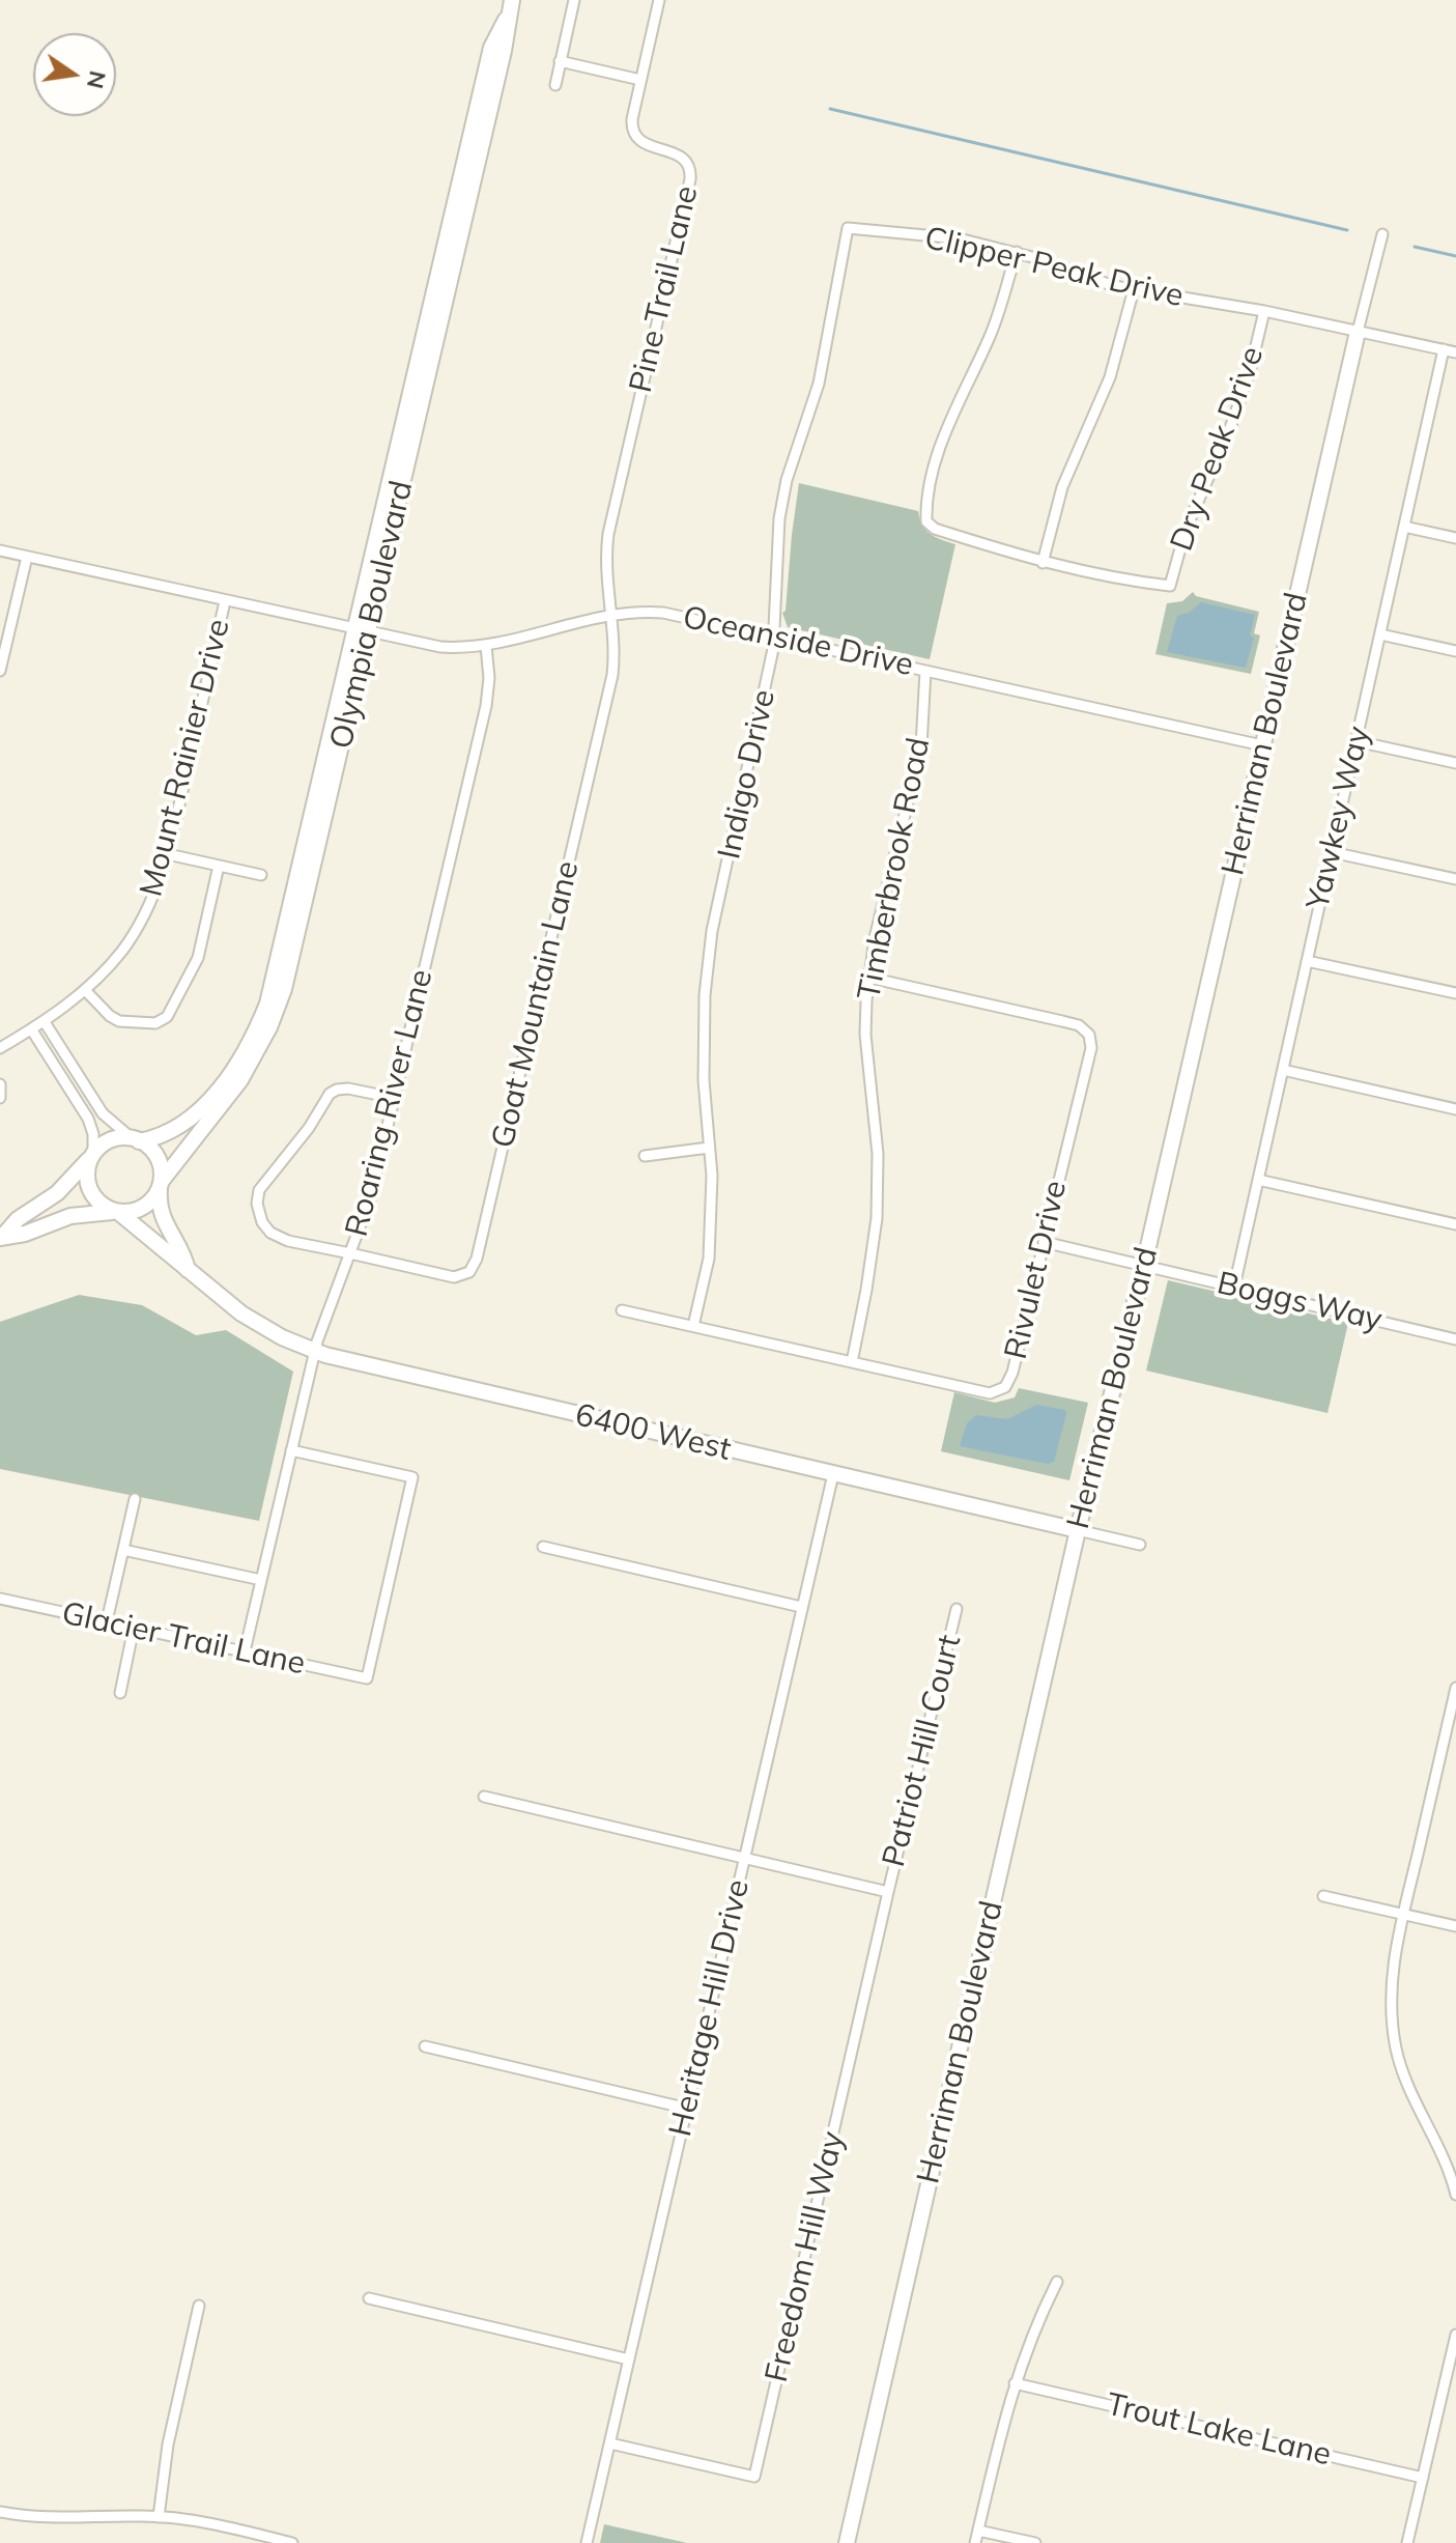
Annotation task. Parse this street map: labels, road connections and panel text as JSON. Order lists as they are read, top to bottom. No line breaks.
{"streets":{"street":["Clipper Peak Drive","Pine Trail Lane","Dry Peak Drive","Olympia Boulevard","Oceanside Drive","Herriman Boulevard","Mount Rainier Drive","Indigo Drive","Yawkey Way","Timberbrook Road","Goat Mountain Lane","Roaring River Lane","Rivulet Drive","Boggs Way","6400 West","Glacier Trail Lane","Patriot Hill Court","Heritage Hill Drive","Freedom Hill Way","Trout Lake Lane"]},"crossings":[["Clipper Peak Drive","Dry Peak Drive"],["Clipper Peak Drive","Herriman Boulevard"],["Clipper Peak Drive","Indigo Drive"],["Clipper Peak Drive","Yawkey Way"],["Pine Trail Lane","Oceanside Drive"],["Pine Trail Lane","Goat Mountain Lane"],["Olympia Boulevard","Oceanside Drive"],["Olympia Boulevard","6400 West"],["Oceanside Drive","Herriman Boulevard"],["Oceanside Drive","Mount Rainier Drive"],["Oceanside Drive","Indigo Drive"],["Oceanside Drive","Timberbrook Road"],["Oceanside Drive","Goat Mountain Lane"],["Oceanside Drive","Roaring River Lane"],["Herriman Boulevard","Boggs Way"],["Herriman Boulevard","6400 West"],["Indigo Drive","Rivulet Drive"],["Yawkey Way","Boggs Way"],["Timberbrook Road","Rivulet Drive"],["Goat Mountain Lane","Roaring River Lane"],["Roaring River Lane","6400 West"],["Roaring River Lane","Glacier Trail Lane"],["Rivulet Drive","Boggs Way"],["6400 West","Heritage Hill Drive"],["Patriot Hill Court","Freedom Hill Way"],["Heritage Hill Drive","Freedom Hill Way"]],"north":"right"}
